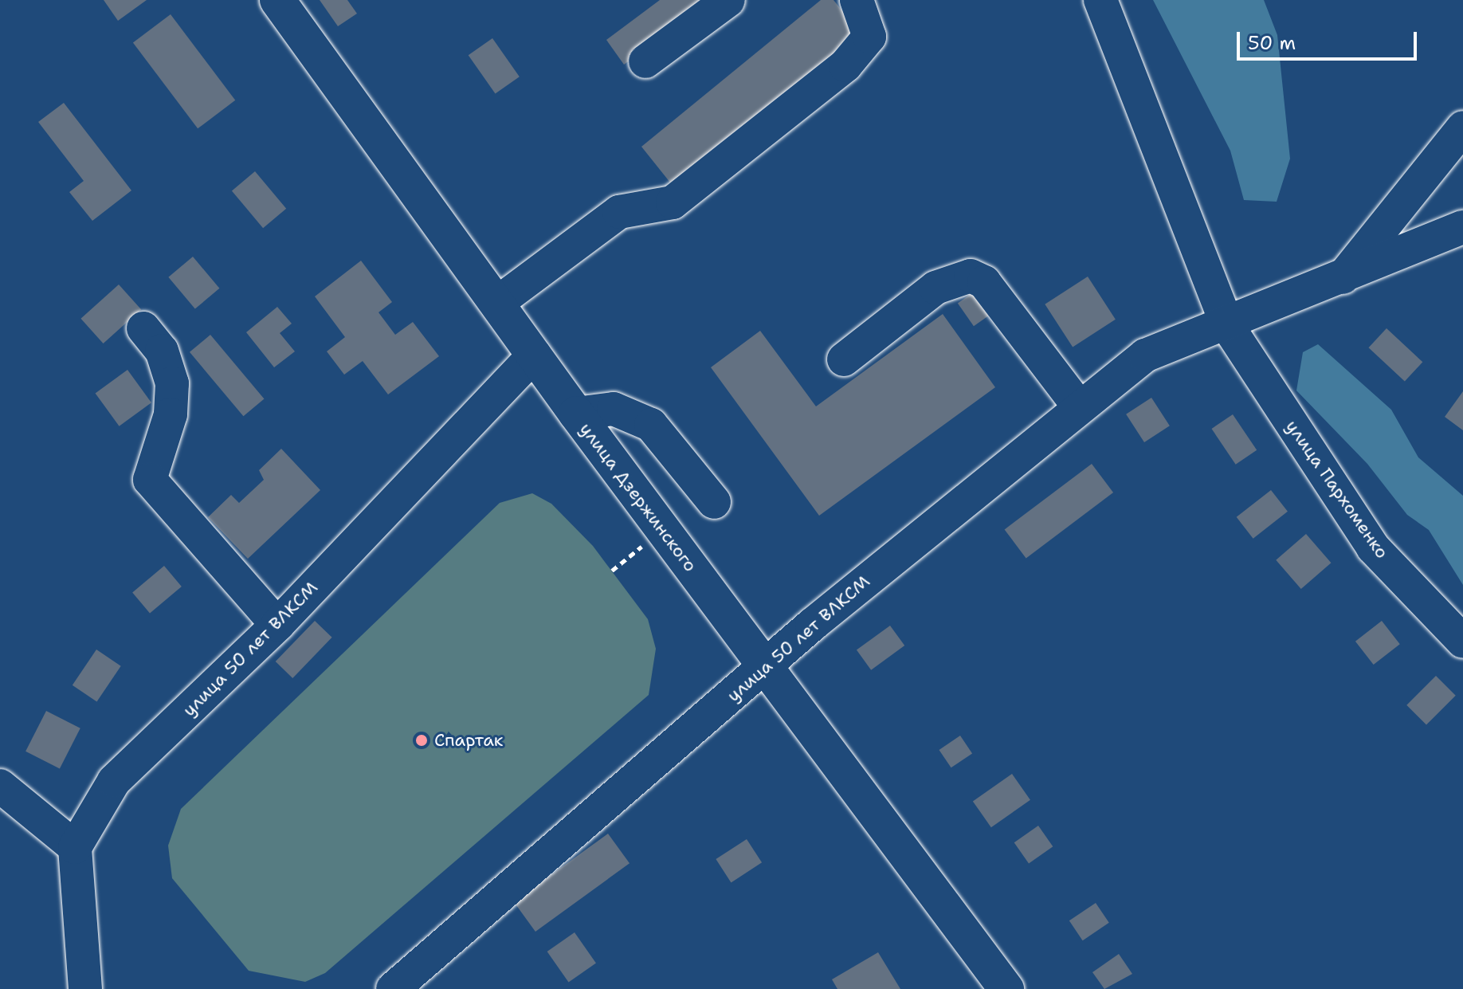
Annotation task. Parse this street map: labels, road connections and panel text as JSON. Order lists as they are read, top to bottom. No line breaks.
{"streets":{"main road":["улица Дзержинского"],"lane":["улица Пархоменко","улица 50 лет ВЛКСМ"]},"crossings":[["улица Пархоменко","улица 50 лет ВЛКСМ"],["улица Дзержинского","улица 50 лет ВЛКСМ"]],"places":["Спартак"],"scale_bar":"50 m"}
